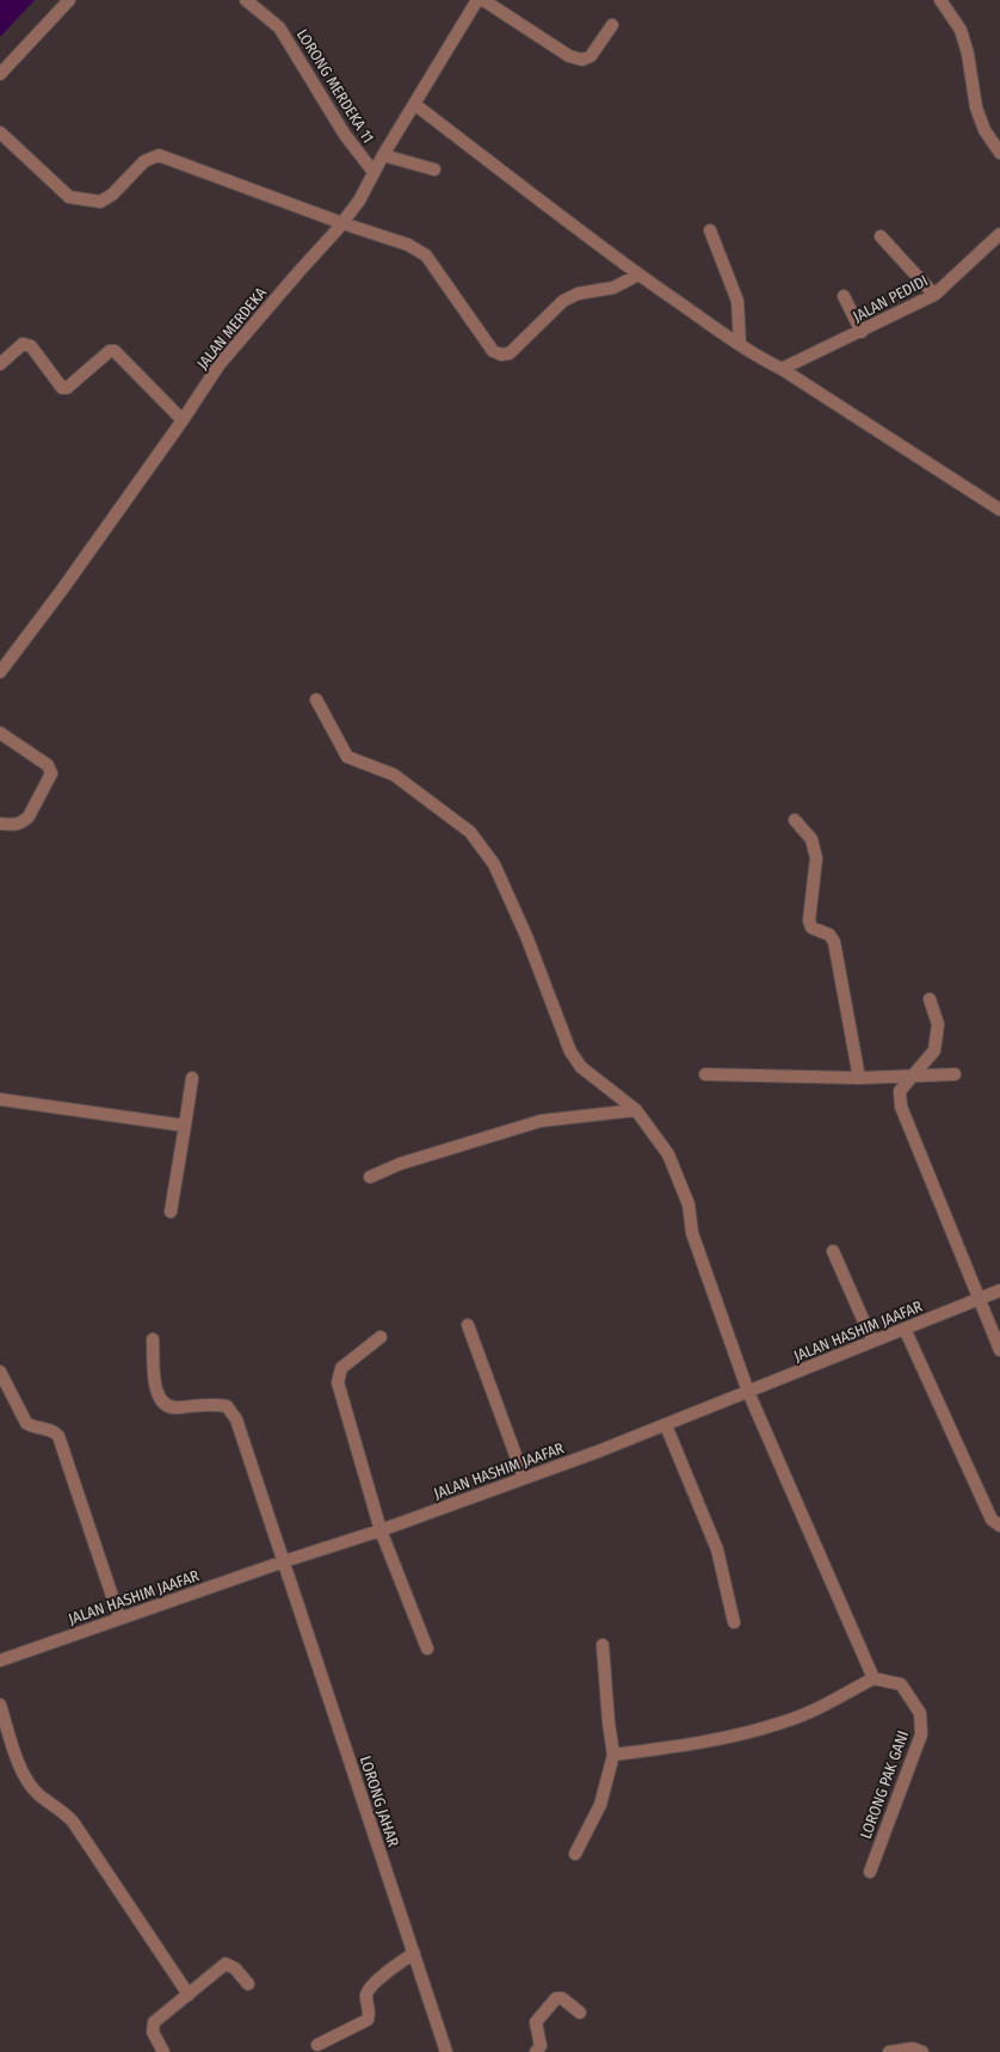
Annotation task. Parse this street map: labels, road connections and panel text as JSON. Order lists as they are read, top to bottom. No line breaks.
{"streets":{"street":["LORONG MERDEKA 11","JALAN PEDIDI","JALAN MERDEKA","JALAN HASHIM JAAFAR","LORONG PAK GANI","LORONG JAHAR"]},"crossings":[["LORONG MERDEKA 11","JALAN MERDEKA"],["JALAN HASHIM JAAFAR","LORONG JAHAR"]]}
